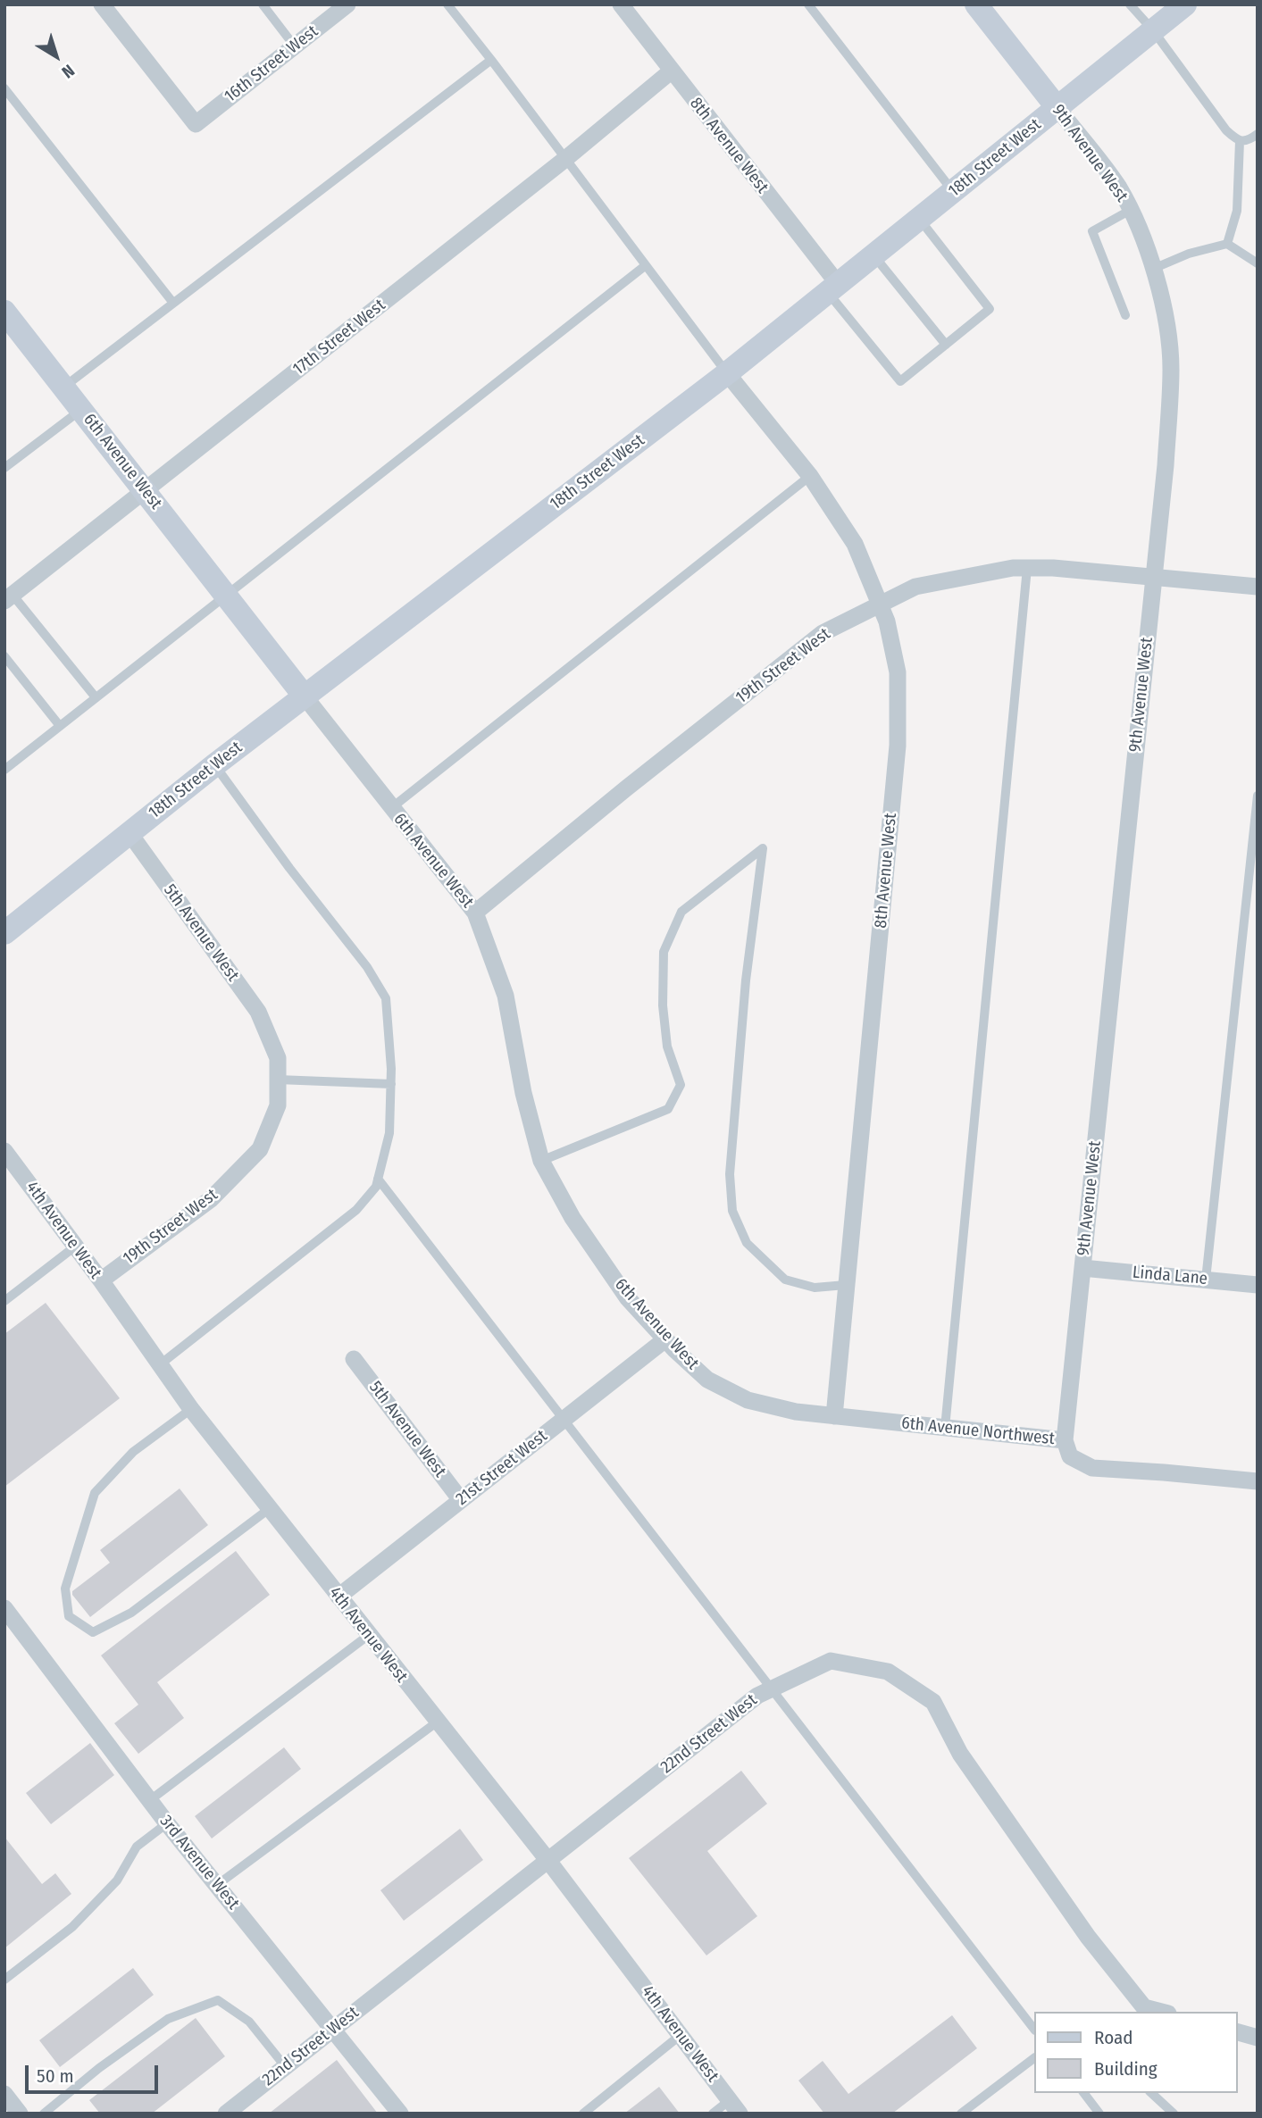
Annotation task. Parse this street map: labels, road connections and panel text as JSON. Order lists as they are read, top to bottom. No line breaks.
{"streets":{"street":["16th Street West","8th Avenue West","9th Avenue West","18th Street West","17th Street West","6th Avenue West","19th Street West","5th Avenue West","4th Avenue West","Linda Lane","6th Avenue Northwest","21st Street West","22nd Street West","3rd Avenue West"]},"crossings":[["8th Avenue West","18th Street West"],["8th Avenue West","17th Street West"],["8th Avenue West","6th Avenue West"],["8th Avenue West","19th Street West"],["8th Avenue West","6th Avenue Northwest"],["9th Avenue West","18th Street West"],["9th Avenue West","19th Street West"],["9th Avenue West","Linda Lane"],["9th Avenue West","6th Avenue Northwest"],["18th Street West","6th Avenue West"],["18th Street West","5th Avenue West"],["17th Street West","6th Avenue West"],["6th Avenue West","19th Street West"],["6th Avenue West","6th Avenue Northwest"],["6th Avenue West","21st Street West"],["19th Street West","5th Avenue West"],["19th Street West","4th Avenue West"],["5th Avenue West","21st Street West"],["4th Avenue West","21st Street West"],["4th Avenue West","22nd Street West"],["22nd Street West","3rd Avenue West"]],"legend":["Road","Building"],"scale_bar":"50 m","north":"bottom right"}
